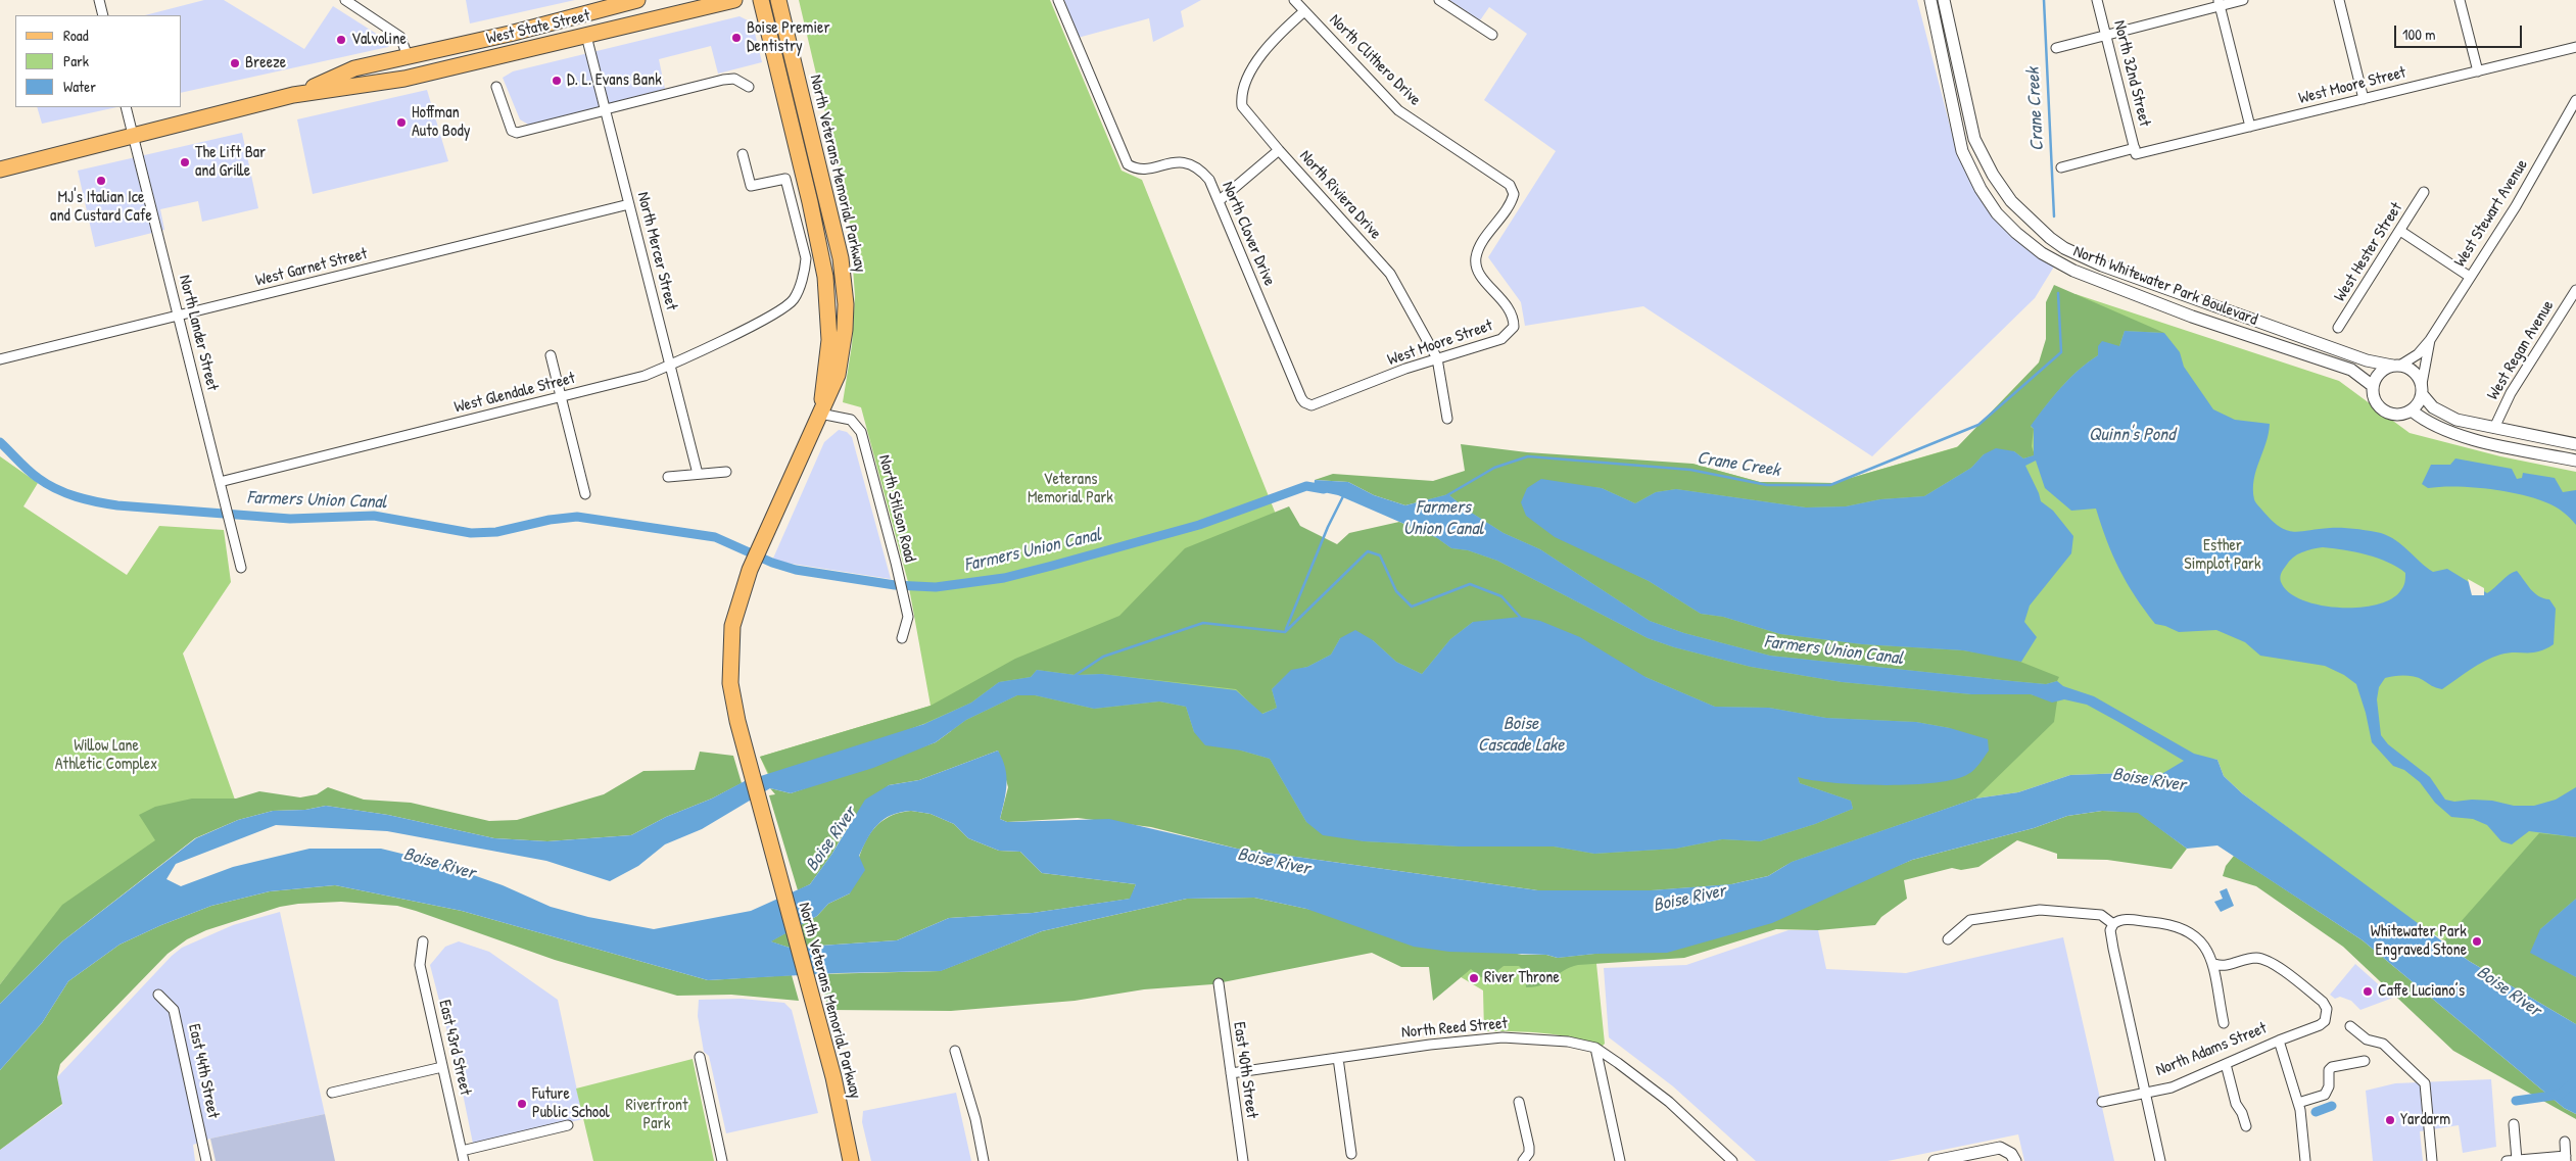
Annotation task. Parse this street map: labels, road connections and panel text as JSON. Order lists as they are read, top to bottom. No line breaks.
{"streets":{"main road":["West State Street","North Veterans Memorial Parkway"],"street":["North Clithero Drive","North 32nd Street","West Moore Street","North Riviera Drive","West Stewart Avenue","North Clover Drive","North Mercer Street","West Hester Street","West Garnet Street","North Whitewater Park Boulevard","North Lander Street","West Regan Avenue","West Glendale Street","North Stilson Road","North Reed Street","East 43rd Street","North Adams Street","East 40th Street","East 44th Street"]},"crossings":[["West State Street","North Mercer Street"],["West State Street","North Lander Street"],["North Clithero Drive","West Moore Street"],["North Clithero Drive","North Riviera Drive"],["North 32nd Street","West Moore Street"],["West Moore Street","North Riviera Drive"],["West Moore Street","North Clover Drive"],["North Veterans Memorial Parkway","North Stilson Road"],["West Stewart Avenue","North Whitewater Park Boulevard"],["North Mercer Street","West Garnet Street"],["North Mercer Street","West Glendale Street"],["West Garnet Street","North Lander Street"],["North Lander Street","West Glendale Street"],["North Reed Street","East 40th Street"]],"water":["Crane Creek","Quinn's Pond","Farmers Union Canal","Boise Cascade Lake","Boise River"],"parks":["Veterans Memorial Park","Esther Simplot Park","Willow Lane Athletic Complex","Riverfront Park"],"places":["Boise Premier Dentistry","Valvoline","Breeze","D. L. Evans Bank","Hoffman Auto Body","The Lift Bar and Grille","MJ's Italian Ice and Custard Cafe","Whitewater Park Engraved Stone","River Throne","Caffe Luciano’s","Future Public School","Yardarm"],"legend":["Road","Park","Water"],"scale_bar":"100 m"}
